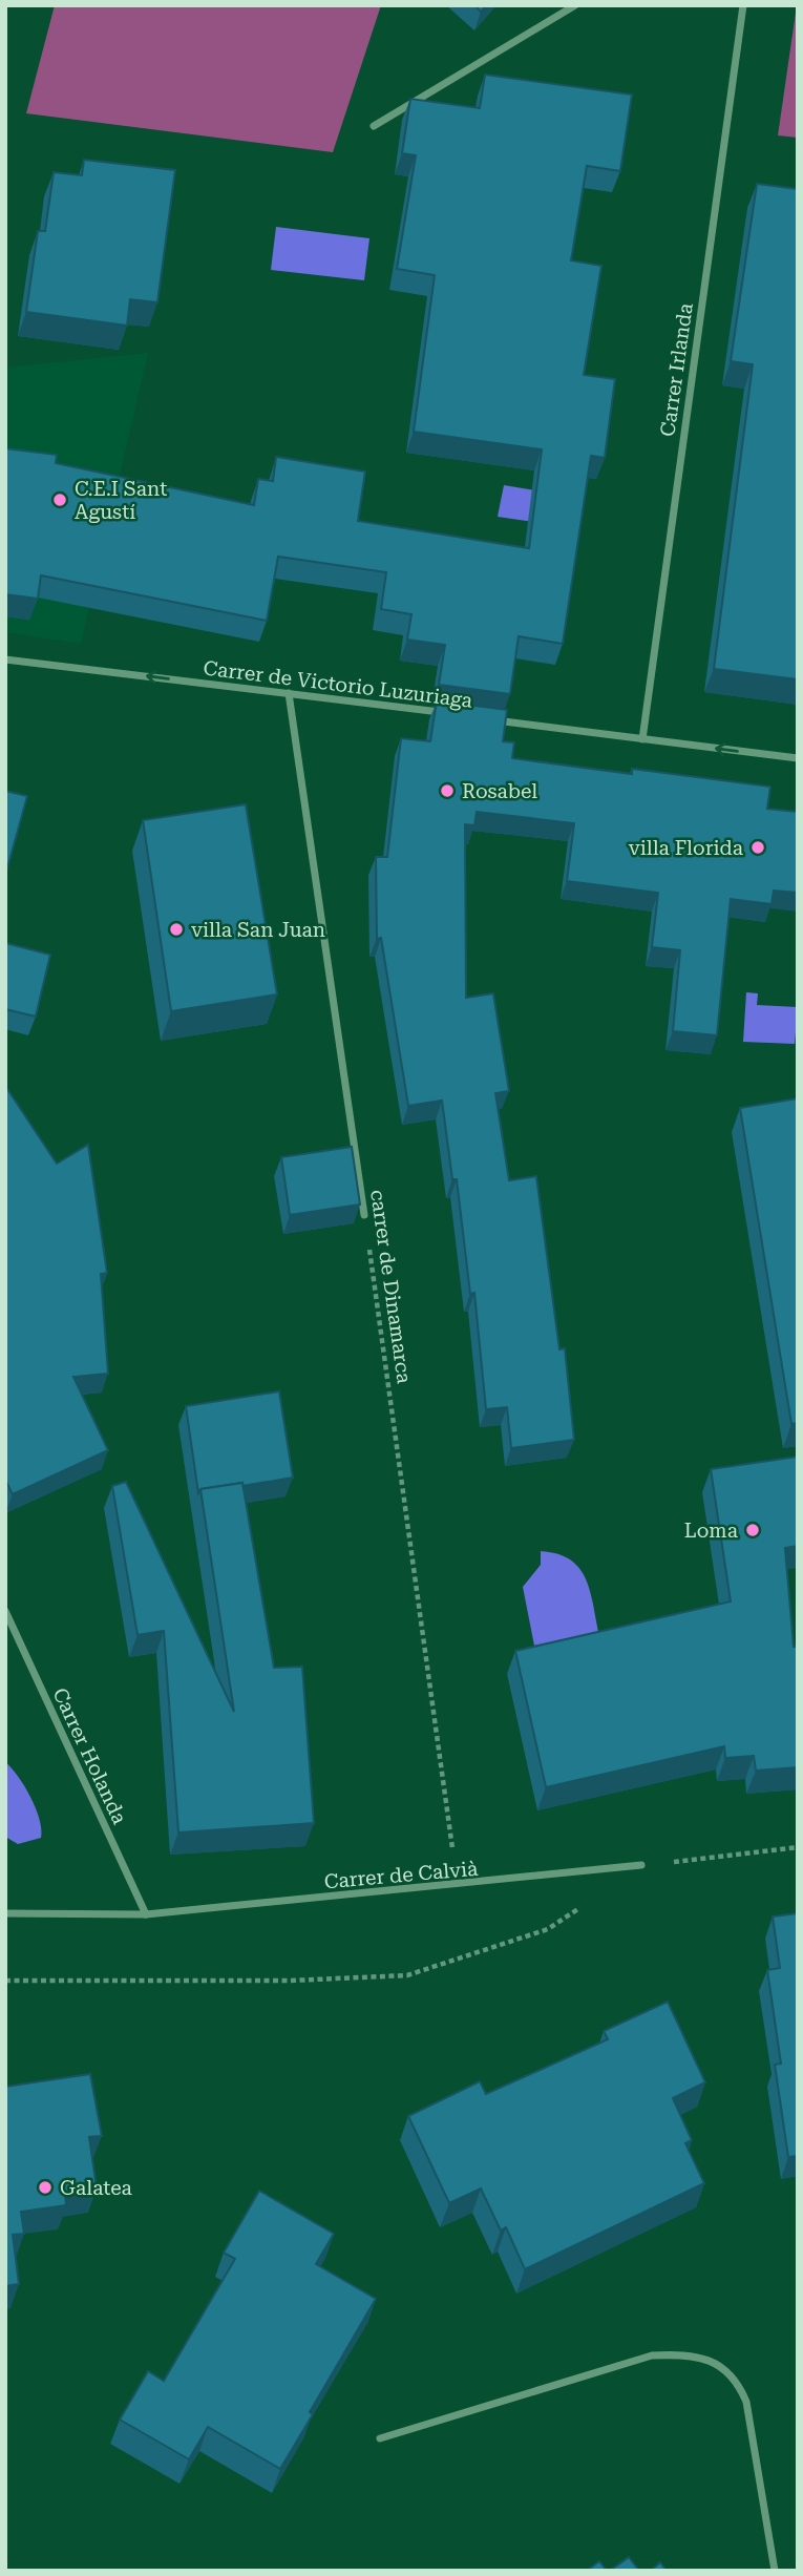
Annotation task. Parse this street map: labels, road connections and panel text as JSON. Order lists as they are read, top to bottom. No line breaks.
{"streets":{"street":["Carrer Irlanda","Carrer de Victorio Luzuriaga","carrer de Dinamarca","Carrer Holanda","Carrer de Calvià"]},"crossings":[["Carrer Irlanda","Carrer de Victorio Luzuriaga"],["Carrer de Victorio Luzuriaga","carrer de Dinamarca"],["carrer de Dinamarca","Carrer de Calvià"],["Carrer Holanda","Carrer de Calvià"]],"one_way":["Carrer de Victorio Luzuriaga"],"places":["C.E.I Sant Agustí","Rosabel","villa Florida","villa San Juan","Loma","Galatea"]}
